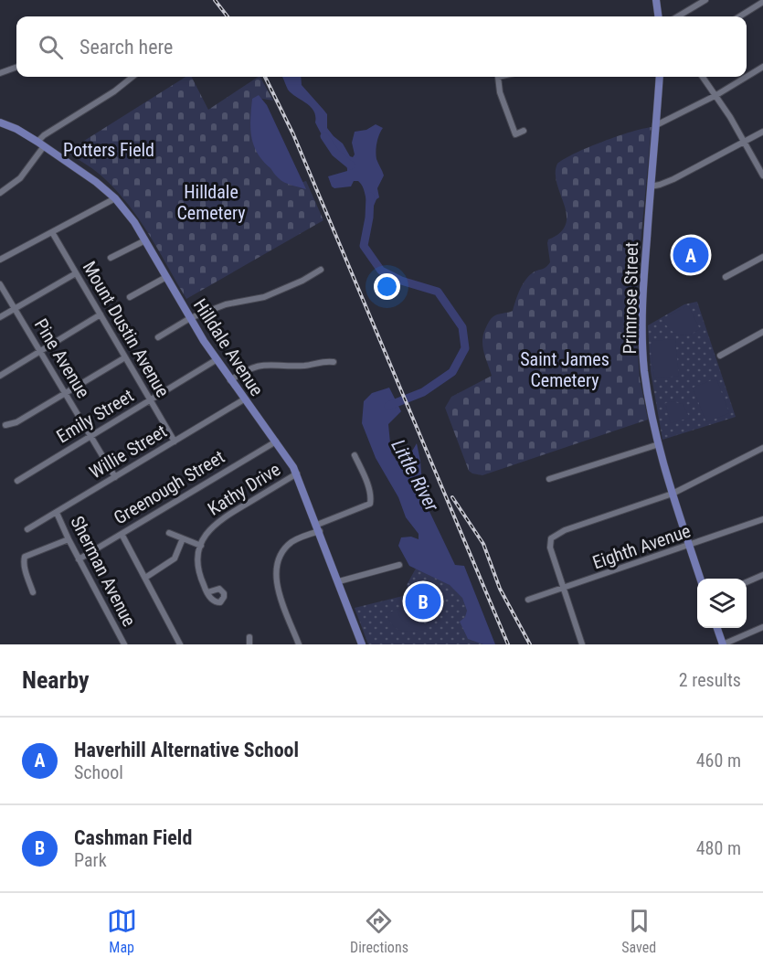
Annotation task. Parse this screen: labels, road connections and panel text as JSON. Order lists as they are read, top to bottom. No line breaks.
{"streets":{"main road":["Primrose Street","Hilldale Avenue"],"street":["Mount Dustin Avenue","Pine Avenue","Emily Street","Willie Street","Greenough Street","Kathy Drive","Eighth Avenue","Sherman Avenue"]},"crossings":[["Primrose Street","Eighth Avenue"],["Mount Dustin Avenue","Emily Street"],["Mount Dustin Avenue","Willie Street"],["Hilldale Avenue","Emily Street"],["Hilldale Avenue","Willie Street"],["Hilldale Avenue","Greenough Street"],["Hilldale Avenue","Kathy Drive"],["Pine Avenue","Emily Street"],["Pine Avenue","Willie Street"],["Willie Street","Sherman Avenue"],["Greenough Street","Sherman Avenue"]],"water":["Little River"],"parks":["Potters Field","Hilldale Cemetery","Saint James Cemetery"],"page":{"search":"Search here","pins":["A","B"],"heading":["Nearby","2 results"],"list":[{"mark":"A","name":"Haverhill Alternative School","note":"School","value":"460 m"},{"mark":"B","name":"Cashman Field","note":"Park","value":"480 m"}],"nav":["Map","Directions","Saved"]}}
